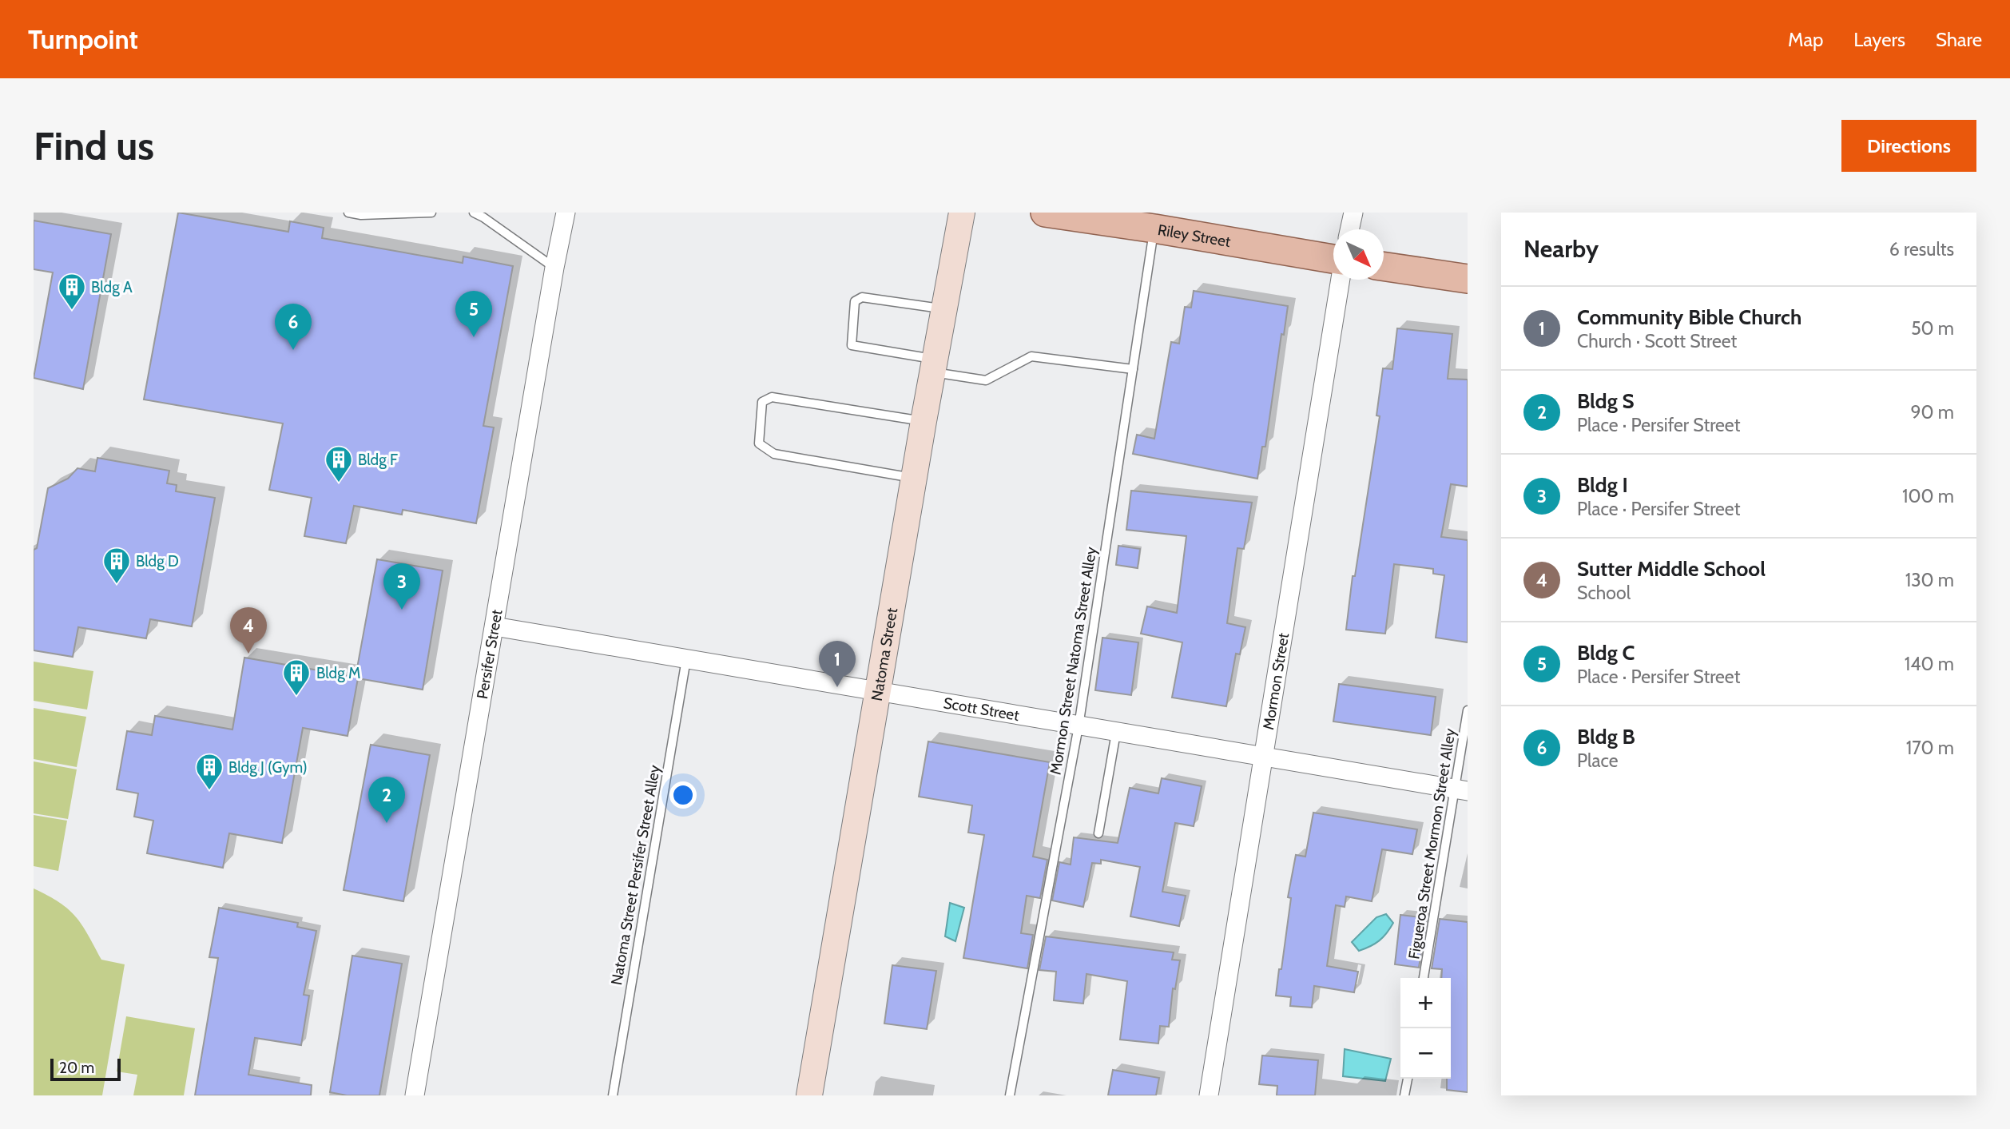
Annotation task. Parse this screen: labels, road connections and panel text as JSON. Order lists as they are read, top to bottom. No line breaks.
{"streets":{"main road":["Riley Street","Natoma Street"],"street":["Persifer Street","Mormon Street","Scott Street"],"lane":["Mormon Street Natoma Street Alley","Figueroa Street Mormon Street Alley","Natoma Street Persifer Street Alley"]},"crossings":[["Riley Street","Mormon Street Natoma Street Alley"],["Persifer Street","Scott Street"],["Natoma Street","Scott Street"],["Mormon Street Natoma Street Alley","Scott Street"],["Mormon Street","Scott Street"],["Scott Street","Figueroa Street Mormon Street Alley"],["Scott Street","Natoma Street Persifer Street Alley"]],"places":{"building":["Bldg A","Bldg F","Bldg D","Bldg M","Bldg J (Gym)"]},"scale_bar":"20 m","north":"bottom right","page":{"header":"Turnpoint","nav":["Map","Layers","Share"],"buttons":"Directions","title":"Find us","heading":["Nearby","6 results"],"list":[{"mark":"1","name":"Community Bible Church","note":"Church · Scott Street","value":"50 m"},{"mark":"2","name":"Bldg S","note":"Place · Persifer Street","value":"90 m"},{"mark":"3","name":"Bldg I","note":"Place · Persifer Street","value":"100 m"},{"mark":"4","name":"Sutter Middle School","note":"School","value":"130 m"},{"mark":"5","name":"Bldg C","note":"Place · Persifer Street","value":"140 m"},{"mark":"6","name":"Bldg B","note":"Place","value":"170 m"}],"pins":["5","6","3","4","1","2"],"map_buttons":["+","−"],"scale":"20 m"}}
